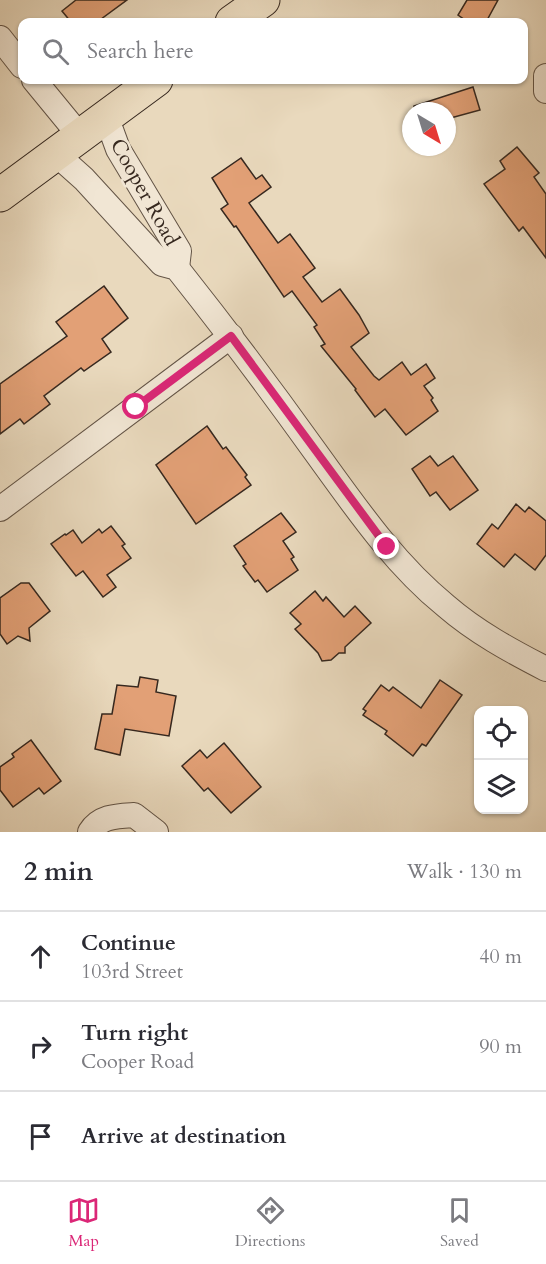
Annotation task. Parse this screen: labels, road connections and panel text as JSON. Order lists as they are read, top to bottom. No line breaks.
{"streets":{"street":["Cooper Road"]},"north":"bottom right","page":{"search":"Search here","heading":["2 min","Walk · 130 m"],"list":[["Continue","103rd Street","40 m"],["Turn right","Cooper Road","90 m"],"Arrive at destination"],"nav":["Map","Directions","Saved"]}}
